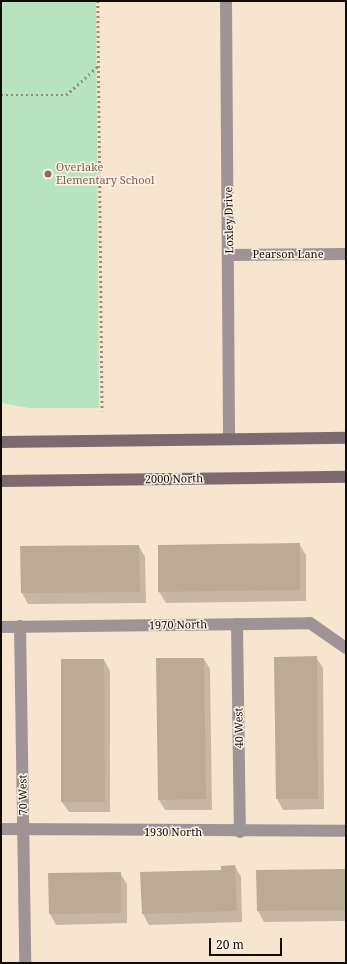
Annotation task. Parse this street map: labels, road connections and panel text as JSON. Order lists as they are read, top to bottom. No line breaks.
{"streets":{"street":["Loxley Drive","Pearson Lane","2000 North","1970 North","40 West","70 West","1930 North"]},"crossings":[["Loxley Drive","Pearson Lane"],["1970 North","40 West"],["1970 North","70 West"],["40 West","1930 North"],["70 West","1930 North"]],"places":["Overlake Elementary School"],"scale_bar":"20 m"}
